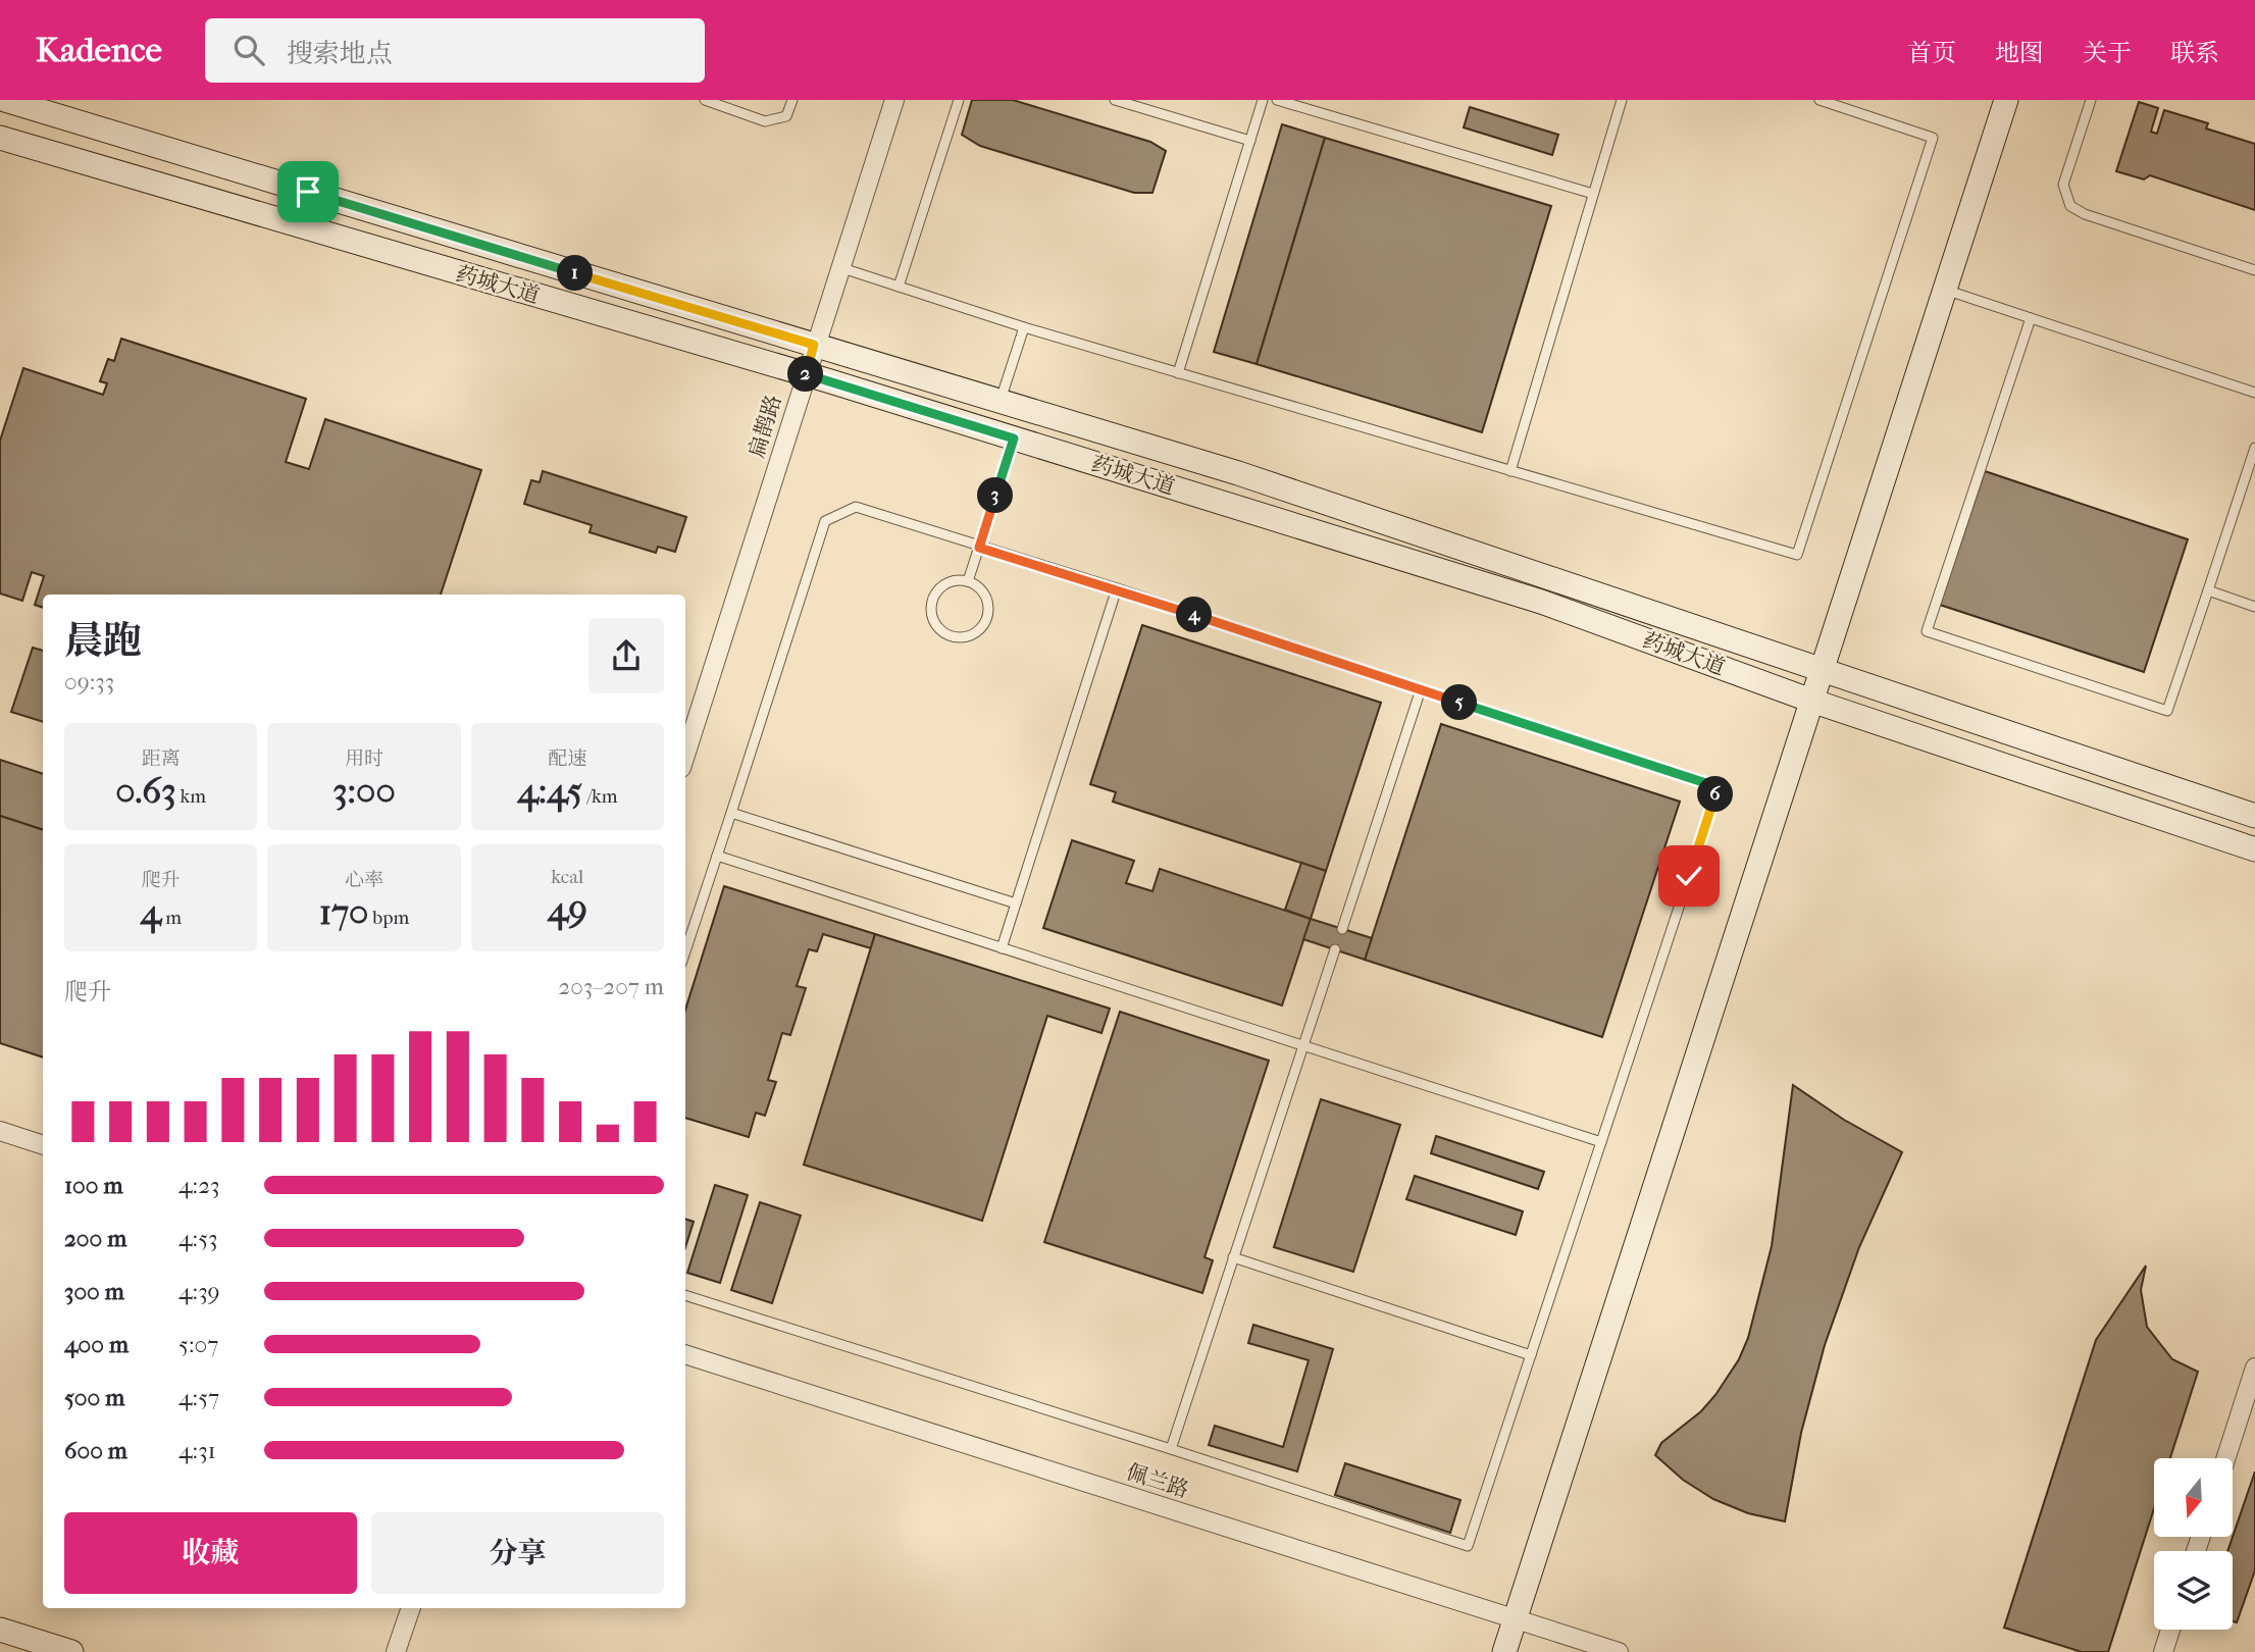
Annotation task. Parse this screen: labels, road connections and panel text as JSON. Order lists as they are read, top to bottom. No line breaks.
{"streets":{"main road":["药城大道"],"street":["扁鹊路","佩兰路"]},"crossings":[["药城大道","扁鹊路"]],"north":"bottom","page":{"header":"Kadence","search":"搜索地点","nav":["首页","地图","关于","联系"],"pins":["1","2","3","4","5","6"],"heading":["晨跑","09:33"],"stats":[["距离","0.63 km"],["用时","3:00"],["配速","4:45 /km"],["爬升","4 m"],["心率","170 bpm"],["kcal","49"]],"chart":["爬升","203–207 m"],"list":[{"name":"100 m","note":"4:23"},{"name":"200 m","note":"4:53"},{"name":"300 m","note":"4:39"},{"name":"400 m","note":"5:07"},{"name":"500 m","note":"4:57"},{"name":"600 m","note":"4:31"}],"buttons":["收藏","分享"]}}
